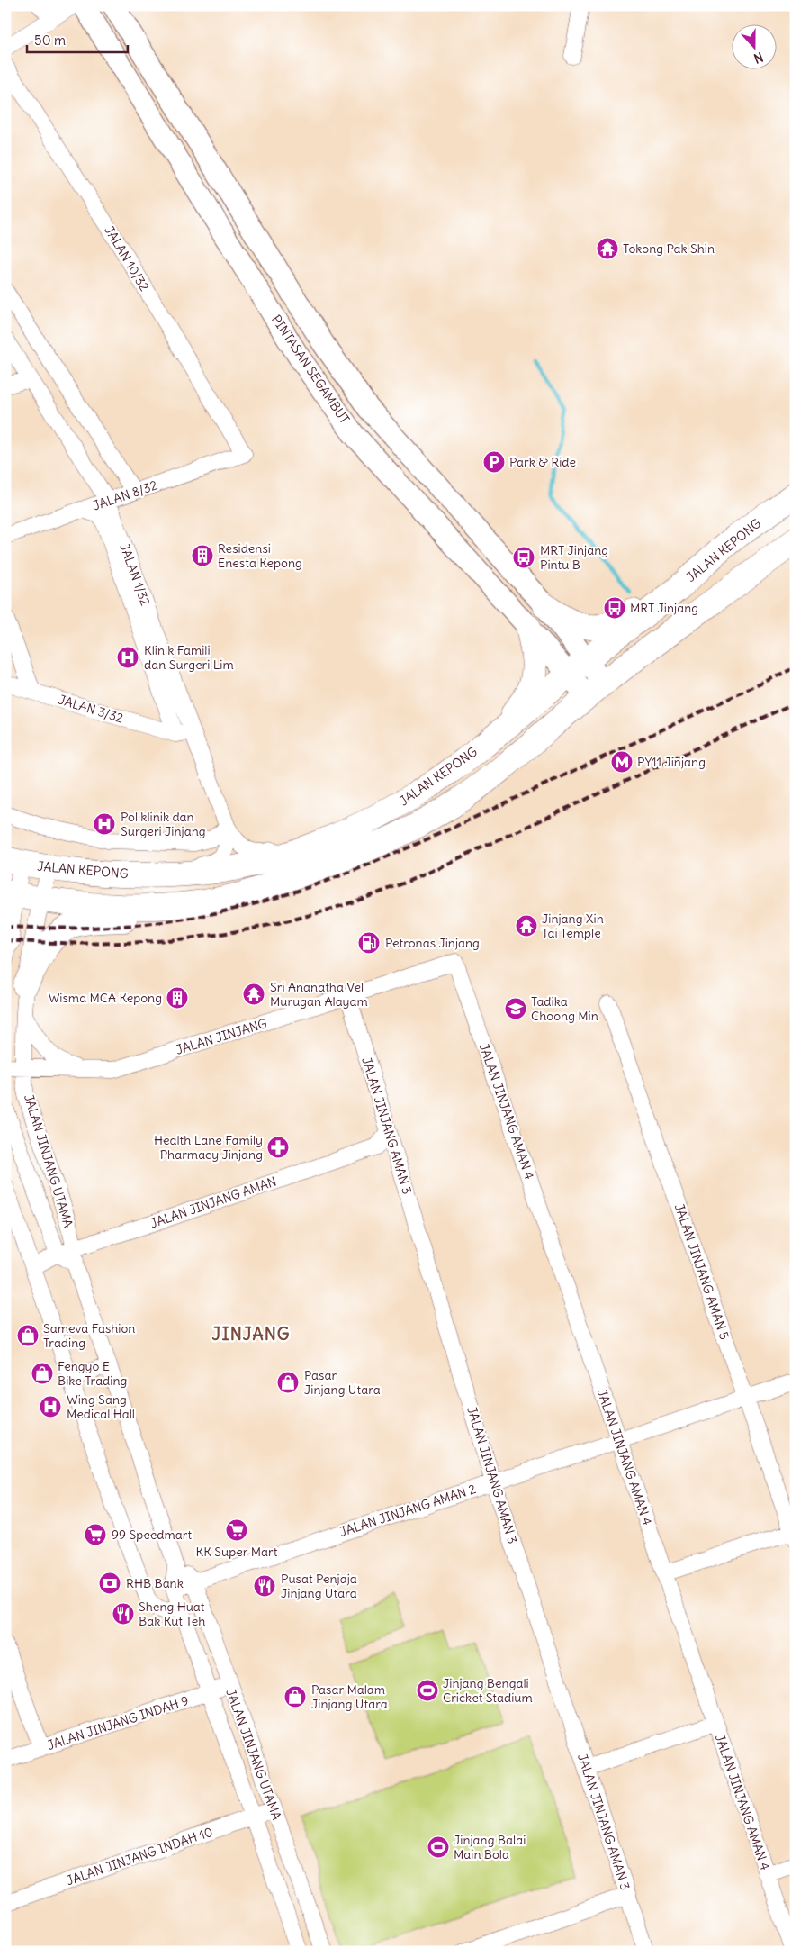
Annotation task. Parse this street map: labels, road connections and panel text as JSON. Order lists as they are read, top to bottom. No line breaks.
{"streets":{"main road":["PINTASAN SEGAMBUT","JALAN KEPONG"],"street":["JALAN 10/32","JALAN 8/32","JALAN 1/32","JALAN 3/32","JALAN JINJANG","JALAN JINJANG AMAN 4","JALAN JINJANG AMAN 3","JALAN JINJANG UTAMA","JALAN JINJANG AMAN","JALAN JINJANG AMAN 5","JALAN JINJANG AMAN 2","JALAN JINJANG INDAH 9","JALAN JINJANG INDAH 10"]},"crossings":[["JALAN 10/32","JALAN 8/32"],["PINTASAN SEGAMBUT","JALAN KEPONG"],["JALAN 8/32","JALAN 1/32"],["JALAN KEPONG","JALAN 1/32"],["JALAN KEPONG","JALAN JINJANG UTAMA"],["JALAN JINJANG","JALAN JINJANG AMAN 4"],["JALAN JINJANG","JALAN JINJANG AMAN 3"],["JALAN JINJANG","JALAN JINJANG UTAMA"],["JALAN JINJANG AMAN 4","JALAN JINJANG AMAN 2"],["JALAN JINJANG AMAN 3","JALAN JINJANG AMAN"],["JALAN JINJANG AMAN 3","JALAN JINJANG AMAN 2"],["JALAN JINJANG UTAMA","JALAN JINJANG AMAN"],["JALAN JINJANG UTAMA","JALAN JINJANG AMAN 2"],["JALAN JINJANG UTAMA","JALAN JINJANG INDAH 9"],["JALAN JINJANG UTAMA","JALAN JINJANG INDAH 10"],["JALAN JINJANG AMAN 5","JALAN JINJANG AMAN 2"]],"districts":["JINJANG"],"places":{"temple":["Tokong Pak Shin","Jinjang Xin Tai Temple","Sri Ananatha Vel Murugan Alayam"],"parking":["Park & Ride"],"building":["Residensi Enesta Kepong","Wisma MCA Kepong"],"bus stop":["MRT Jinjang Pintu B","MRT Jinjang"],"hospital":["Klinik Famili dan Surgeri Lim","Poliklinik dan Surgeri Jinjang","Wing Sang Medical Hall"],"metro station":["PY11 Jinjang"],"fuel station":["Petronas Jinjang"],"school or university":["Tadika Choong Min"],"pharmacy":["Health Lane Family Pharmacy Jinjang"],"shop":["Sameva Fashion Trading","Fengyo E Bike Trading","Pasar Jinjang Utara","Pasar Malam Jinjang Utara"],"supermarket":["KK Super Mart","99 Speedmart"],"bank":["RHB Bank"],"restaurant":["Pusat Penjaja Jinjang Utara","Sheng Huat Bak Kut Teh"],"sports":["Jinjang Bengali Cricket Stadium","Jinjang Balai Main Bola"]},"scale_bar":"50 m","north":"bottom"}
